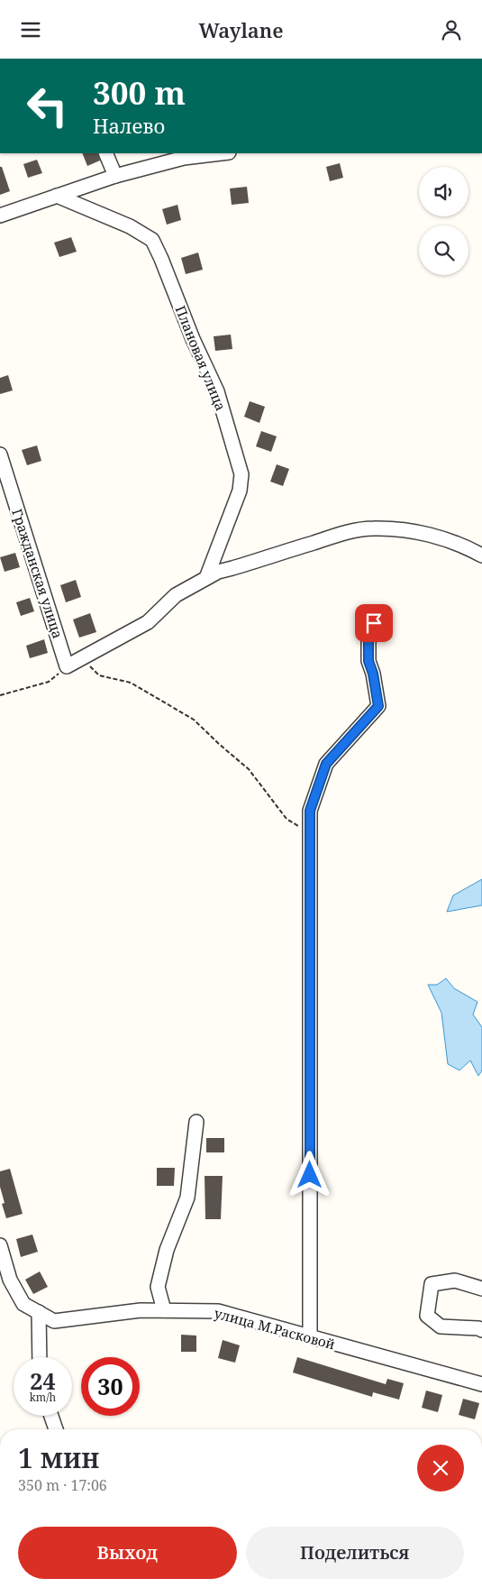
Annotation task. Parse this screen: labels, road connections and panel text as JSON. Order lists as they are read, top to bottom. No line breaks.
{"streets":{"street":["Плановая улица","Гражданская улица","улица М.Расковой"]},"page":{"header":"Waylane","turn":["300 m","Налево"],"speed":"24 km/h","limit":"30","heading":["1 мин","350 m · 17:06"],"buttons":["Выход","Поделиться"]}}
